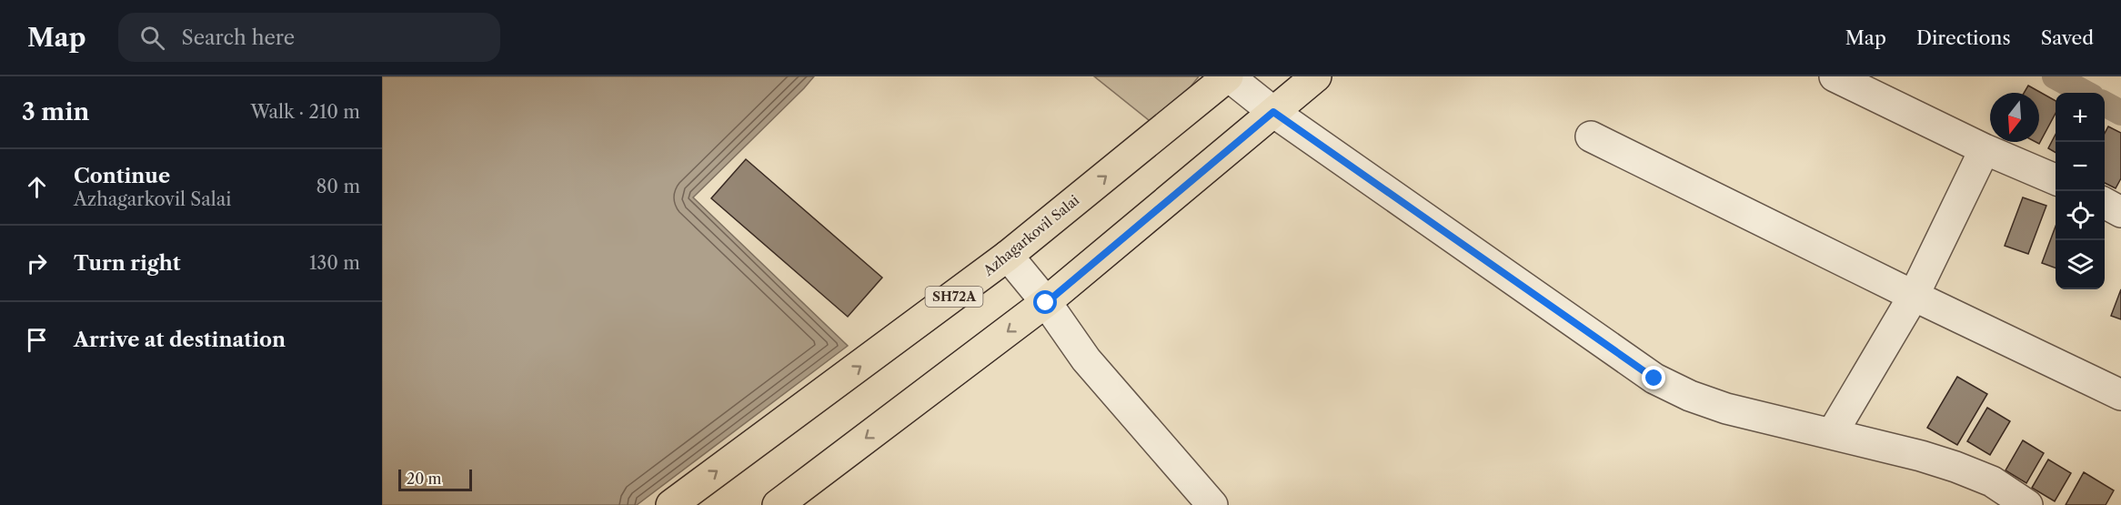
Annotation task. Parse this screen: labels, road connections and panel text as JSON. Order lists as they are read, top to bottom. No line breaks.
{"streets":{"main road":["Azhagarkovil Salai","SH72A"]},"scale_bar":"20 m","north":"bottom","page":{"header":"Map","search":"Search here","nav":["Map","Directions","Saved"],"heading":["3 min","Walk · 210 m"],"map_buttons":["+","−"],"list":[["Continue","Azhagarkovil Salai","80 m"],["Turn right","130 m"],"Arrive at destination"],"scale":"20 m"}}
